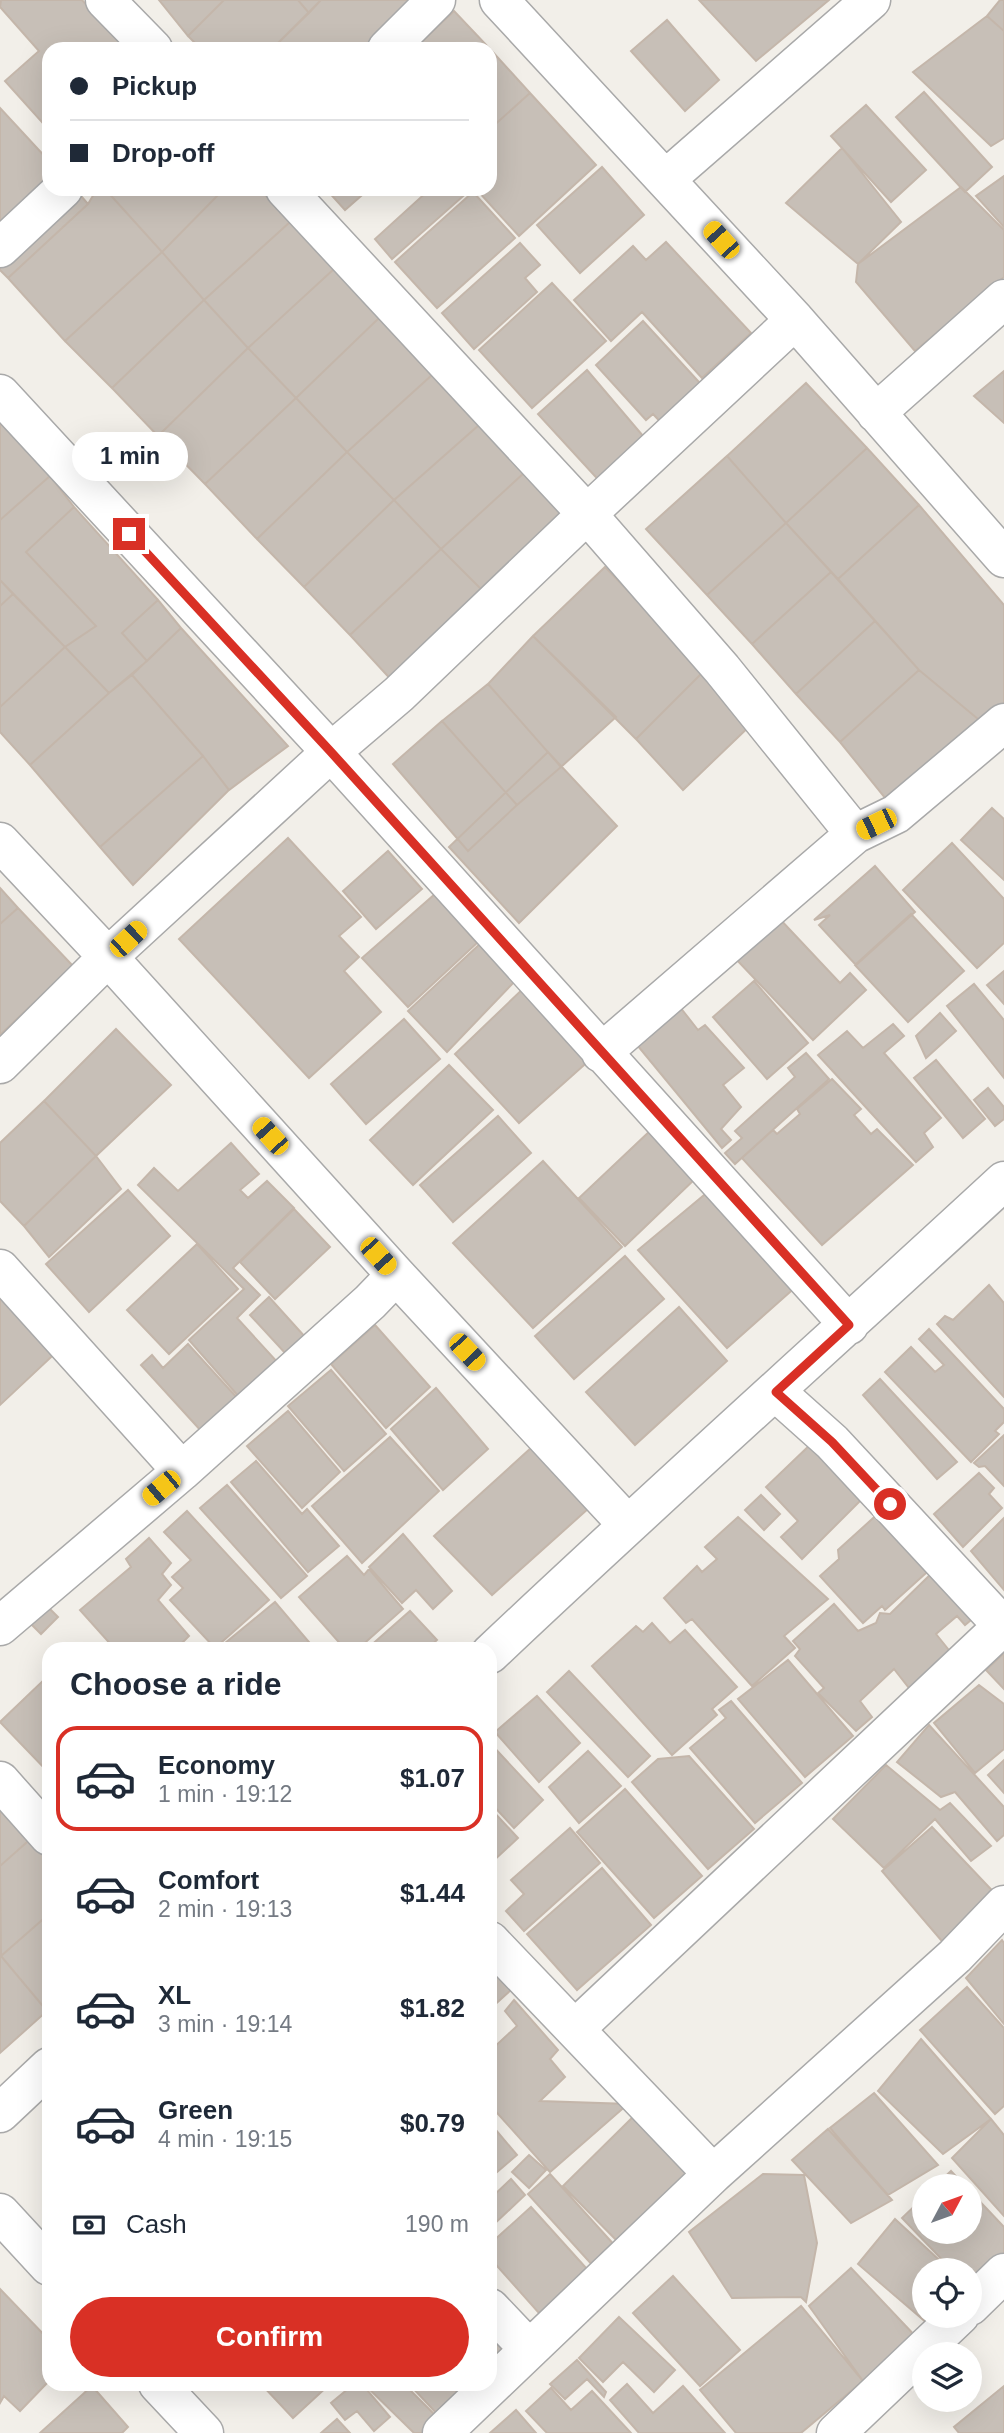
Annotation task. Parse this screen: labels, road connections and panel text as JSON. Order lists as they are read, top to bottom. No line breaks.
{"north":"top right","page":{"banner":["Pickup","Drop-off"],"bubble":"1 min","heading":"Choose a ride","list":[{"name":"Economy","note":"1 min · 19:12","value":"$1.07"},{"name":"Comfort","note":"2 min · 19:13","value":"$1.44"},{"name":"XL","note":"3 min · 19:14","value":"$1.82"},{"name":"Green","note":"4 min · 19:15","value":"$0.79"}],"pay":["Cash","190 m"],"buttons":"Confirm"}}
